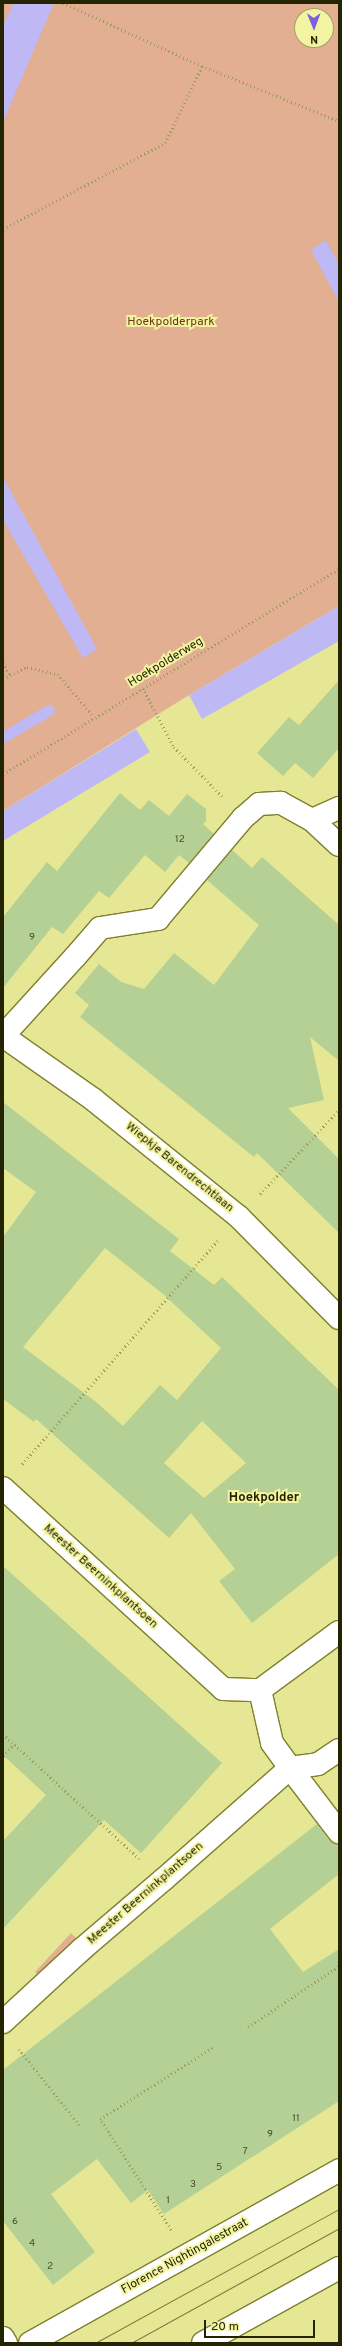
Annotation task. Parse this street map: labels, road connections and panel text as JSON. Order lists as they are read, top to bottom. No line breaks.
{"streets":{"street":["Wiepkje Barendrechtlaan","Meester Beerninkplantsoen","Florence Nightingalestraat"],"path":["Hoekpolderweg"]},"districts":["Hoekpolder"],"parks":["Hoekpolderpark"],"house_numbers":["12","9","11","9","7","5","3","1","6","4","2"],"scale_bar":"20 m","north":"bottom"}
